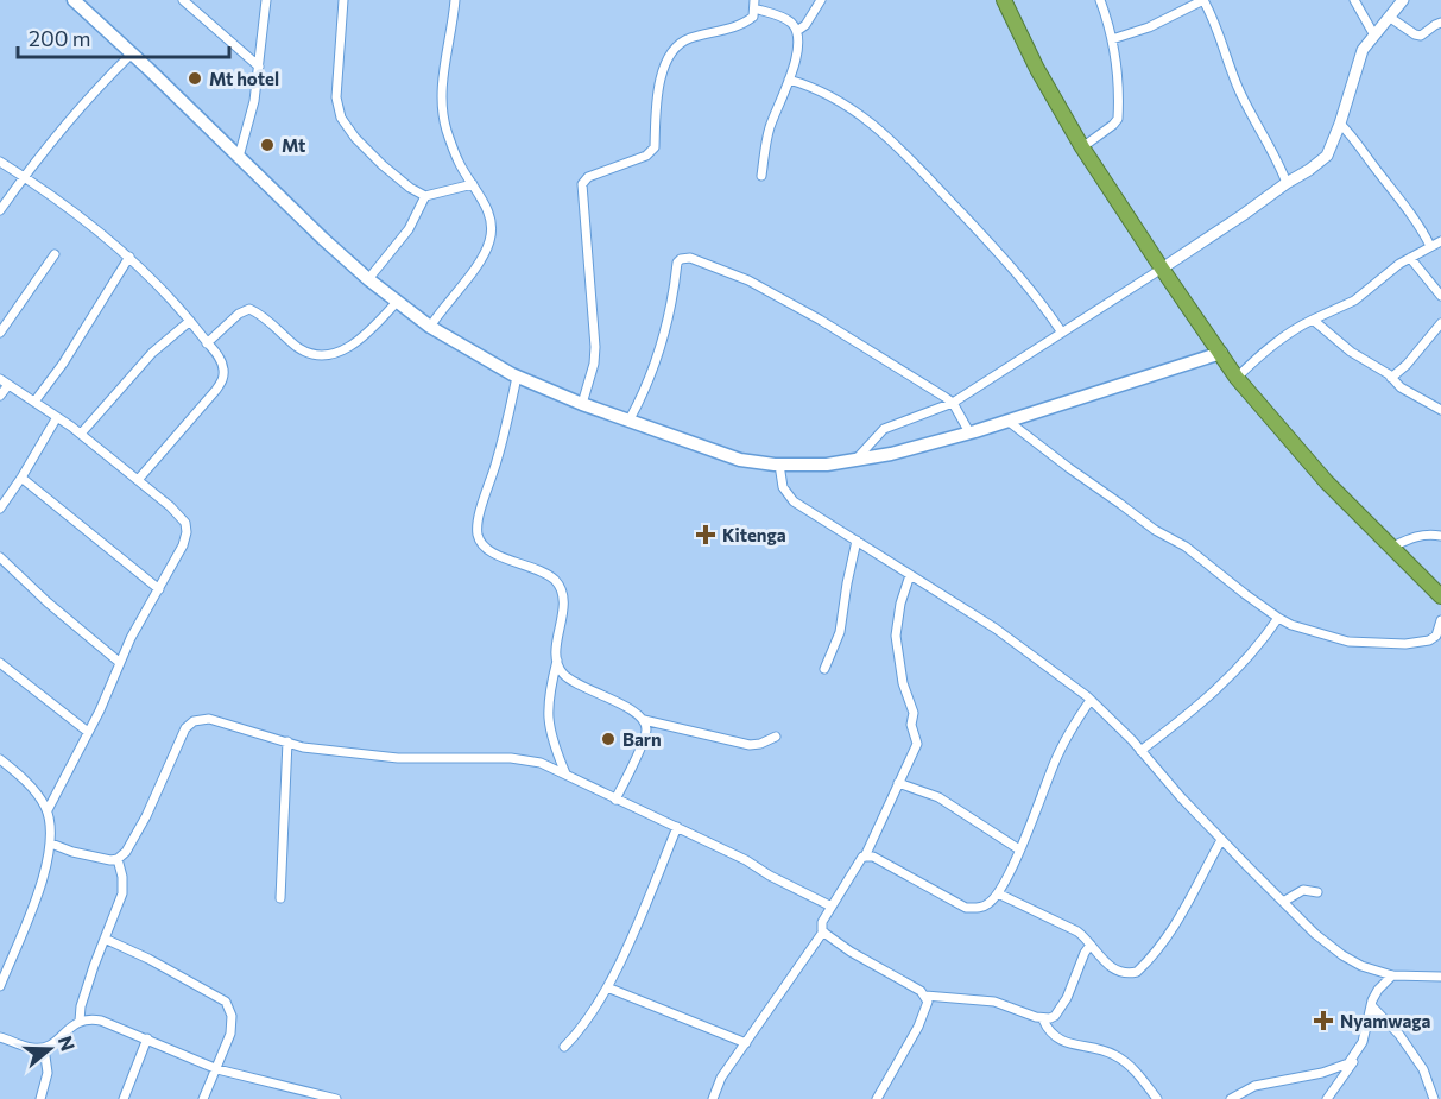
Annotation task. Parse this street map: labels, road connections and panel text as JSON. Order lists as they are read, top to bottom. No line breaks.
{"places":{"other":["Mt hotel","Mt","Barn"],"health":["Kitenga","Nyamwaga"]},"scale_bar":"200 m","north":"right"}
